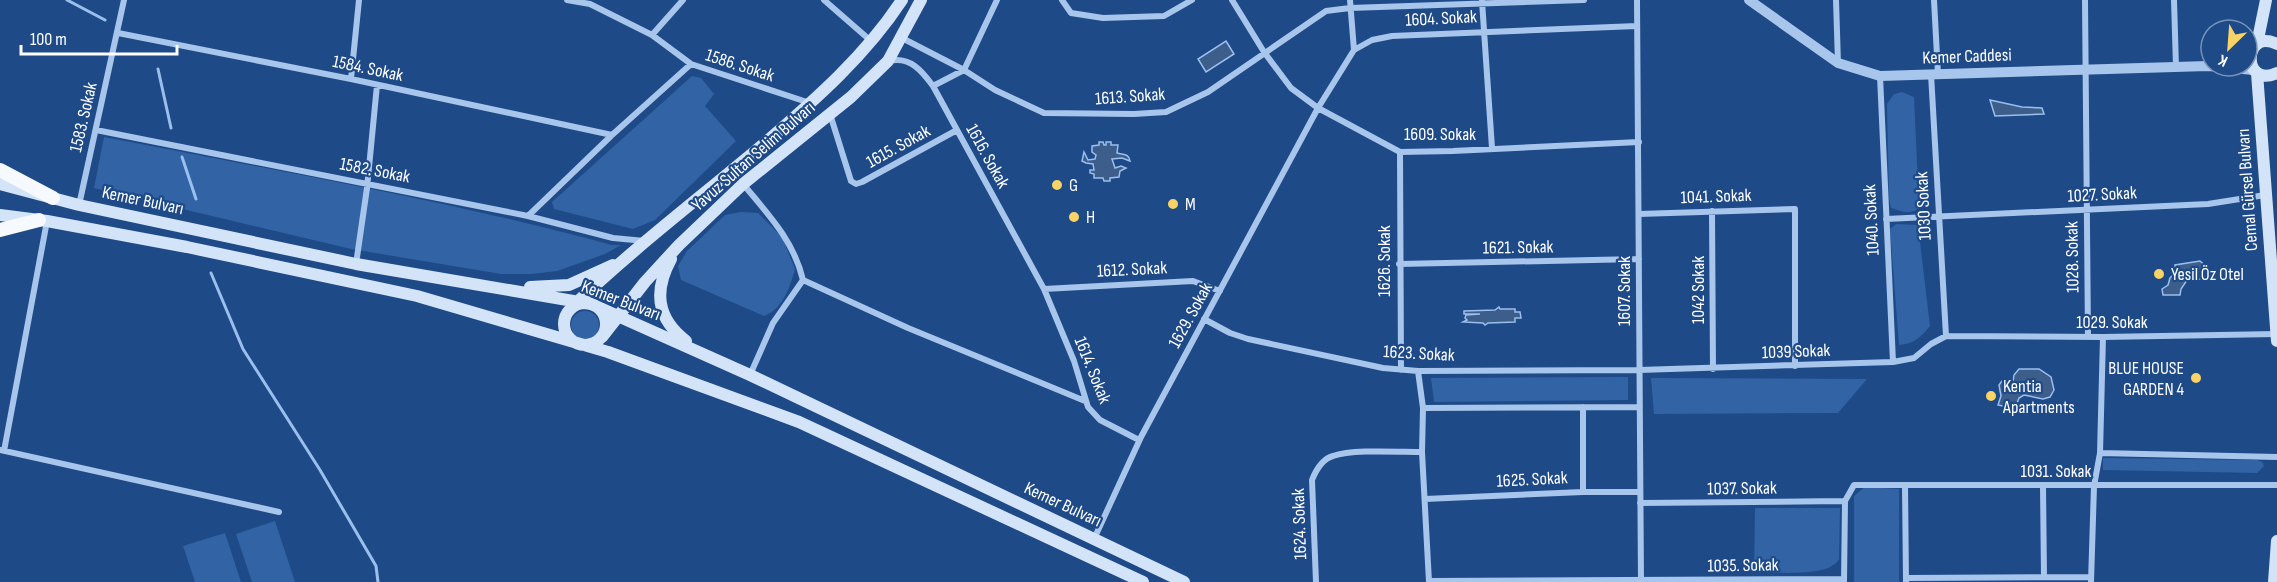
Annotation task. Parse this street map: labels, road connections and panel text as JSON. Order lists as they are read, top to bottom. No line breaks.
{"streets":{"main road":["Yavuz Sultan Selim Bulvarı","Cemal Gürsel Bulvarı","Kemer Bulvarı"],"street":["1604. Sokak","Kemer Caddesi","1586. Sokak","1584. Sokak","1613. Sokak","1583. Sokak","1609. Sokak","1615. Sokak","1616. Sokak","1582. Sokak","1027. Sokak","1041. Sokak","1030 Sokak","1040. Sokak","1621. Sokak","1028. Sokak","1626. Sokak","1612. Sokak","1042 Sokak","1607. Sokak","1629. Sokak","1029. Sokak","1039 Sokak","1623. Sokak","1614. Sokak","1031. Sokak","1625. Sokak","1037. Sokak","1624. Sokak","1035. Sokak"]},"crossings":[["1604. Sokak","1607. Sokak"],["Kemer Caddesi","1030 Sokak"],["Kemer Caddesi","1040. Sokak"],["Kemer Caddesi","1028. Sokak"],["1586. Sokak","Yavuz Sultan Selim Bulvarı"],["1584. Sokak","1583. Sokak"],["1613. Sokak","1609. Sokak"],["1613. Sokak","Yavuz Sultan Selim Bulvarı"],["1583. Sokak","1582. Sokak"],["1583. Sokak","Kemer Bulvarı"],["1609. Sokak","1626. Sokak"],["1609. Sokak","1607. Sokak"],["1609. Sokak","1629. Sokak"],["1615. Sokak","Yavuz Sultan Selim Bulvarı"],["1615. Sokak","1616. Sokak"],["Yavuz Sultan Selim Bulvarı","1616. Sokak"],["Yavuz Sultan Selim Bulvarı","1582. Sokak"],["Yavuz Sultan Selim Bulvarı","Kemer Bulvarı"],["1616. Sokak","1612. Sokak"],["1616. Sokak","1614. Sokak"],["Cemal Gürsel Bulvarı","1027. Sokak"],["Cemal Gürsel Bulvarı","1029. Sokak"],["1027. Sokak","1030 Sokak"],["1027. Sokak","1040. Sokak"],["1027. Sokak","1028. Sokak"],["1041. Sokak","1042 Sokak"],["1041. Sokak","1607. Sokak"],["1041. Sokak","1039 Sokak"],["Kemer Bulvarı","1629. Sokak"],["1030 Sokak","1029. Sokak"],["1030 Sokak","1039 Sokak"],["1040. Sokak","1039 Sokak"],["1621. Sokak","1626. Sokak"],["1621. Sokak","1607. Sokak"],["1028. Sokak","1029. Sokak"],["1626. Sokak","1623. Sokak"],["1612. Sokak","1629. Sokak"],["1612. Sokak","1614. Sokak"],["1042 Sokak","1039 Sokak"],["1607. Sokak","1039 Sokak"],["1607. Sokak","1623. Sokak"],["1607. Sokak","1625. Sokak"],["1607. Sokak","1037. Sokak"],["1607. Sokak","1035. Sokak"],["1629. Sokak","1623. Sokak"],["1629. Sokak","1614. Sokak"],["1029. Sokak","1039 Sokak"],["1039 Sokak","1623. Sokak"],["1031. Sokak","1037. Sokak"]],"places":["G","M","H","Yesil Öz Otel","BLUE HOUSE GARDEN 4","Kentia Apartments"],"scale_bar":"100 m","north":"bottom left"}
